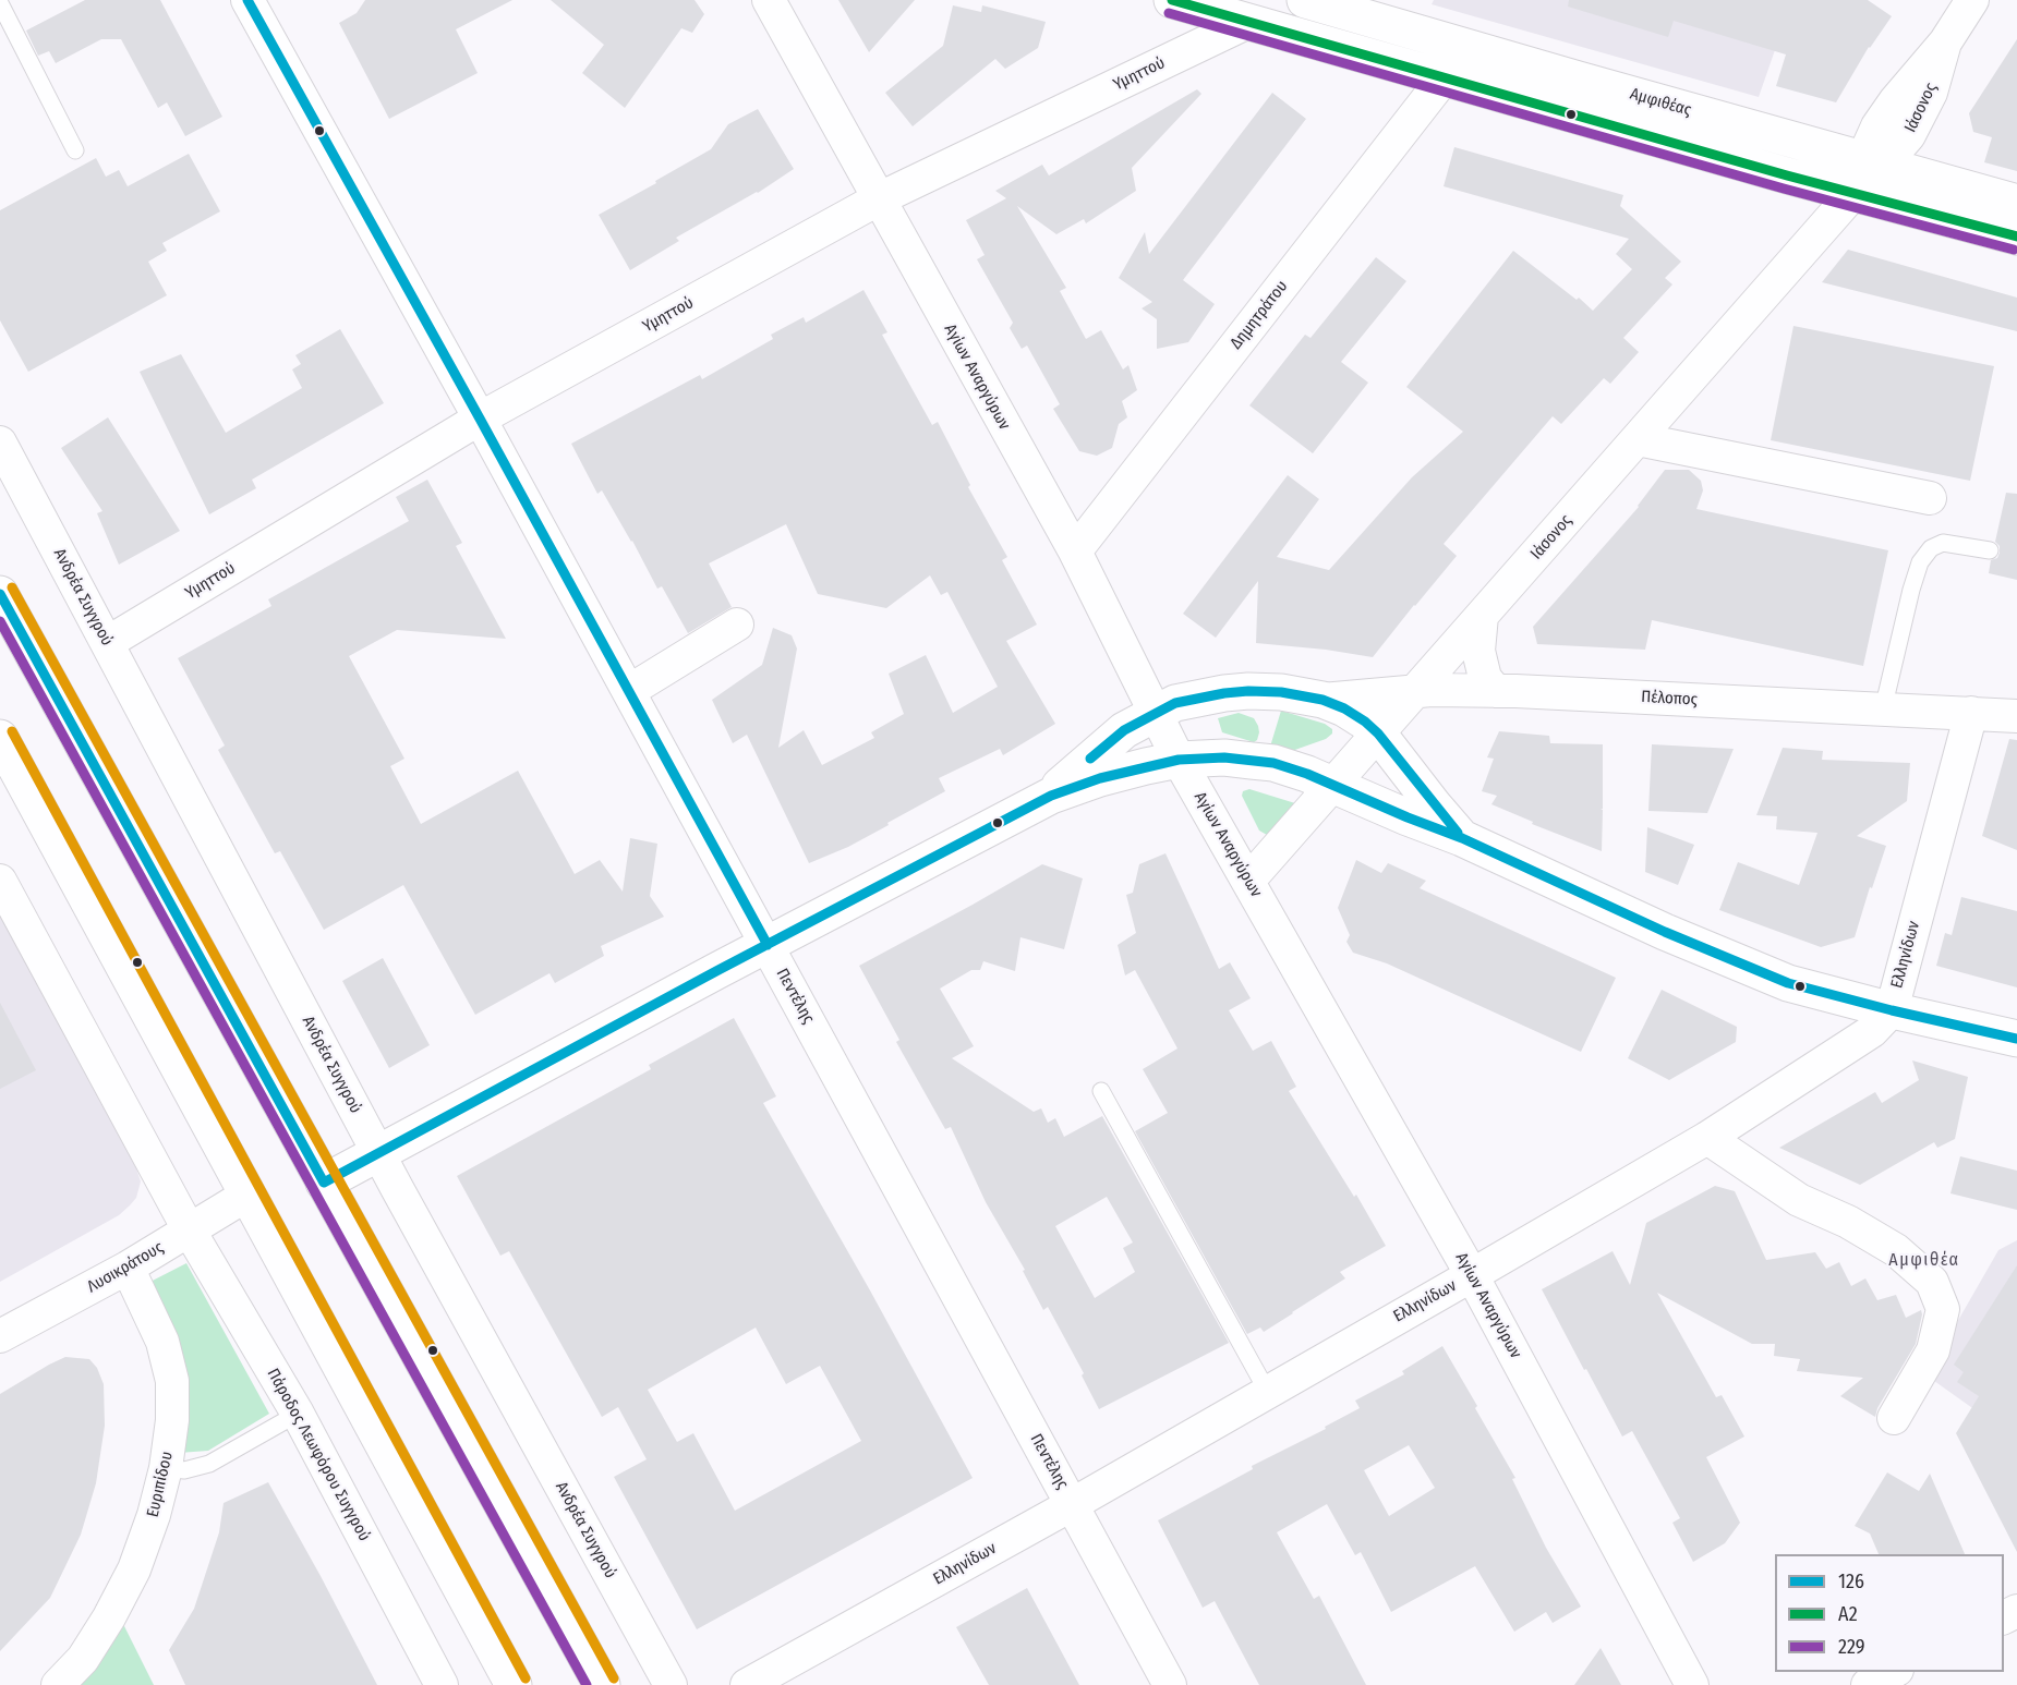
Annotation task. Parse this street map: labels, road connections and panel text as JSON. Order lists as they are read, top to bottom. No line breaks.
{"streets":{"main road":["Αμφιθέας"],"street":["Υμηττού","Ιάσονος","Δημητράτου","Αγίων Αναργύρων","Ανδρέα Συγγρού","Πέλοπος","Ελληνίδων","Πεντέλης","Λυσικράτους","Πάροδος Λεωφόρου Συγγρού","Ευριπίδου"]},"crossings":[["Υμηττού","Αμφιθέας"],["Υμηττού","Αγίων Αναργύρων"],["Υμηττού","Ανδρέα Συγγρού"],["Υμηττού","Πεντέλης"],["Αμφιθέας","Ιάσονος"],["Αμφιθέας","Δημητράτου"],["Ιάσονος","Αγίων Αναργύρων"],["Ιάσονος","Πέλοπος"],["Δημητράτου","Αγίων Αναργύρων"],["Αγίων Αναργύρων","Ελληνίδων"],["Πέλοπος","Ελληνίδων"],["Ελληνίδων","Πεντέλης"],["Λυσικράτους","Πάροδος Λεωφόρου Συγγρού"],["Λυσικράτους","Ευριπίδου"]],"districts":["Αμφιθέα"],"lines":["transit line 126","transit line Α2","transit line 229"],"legend":["126","Α2","229"]}
